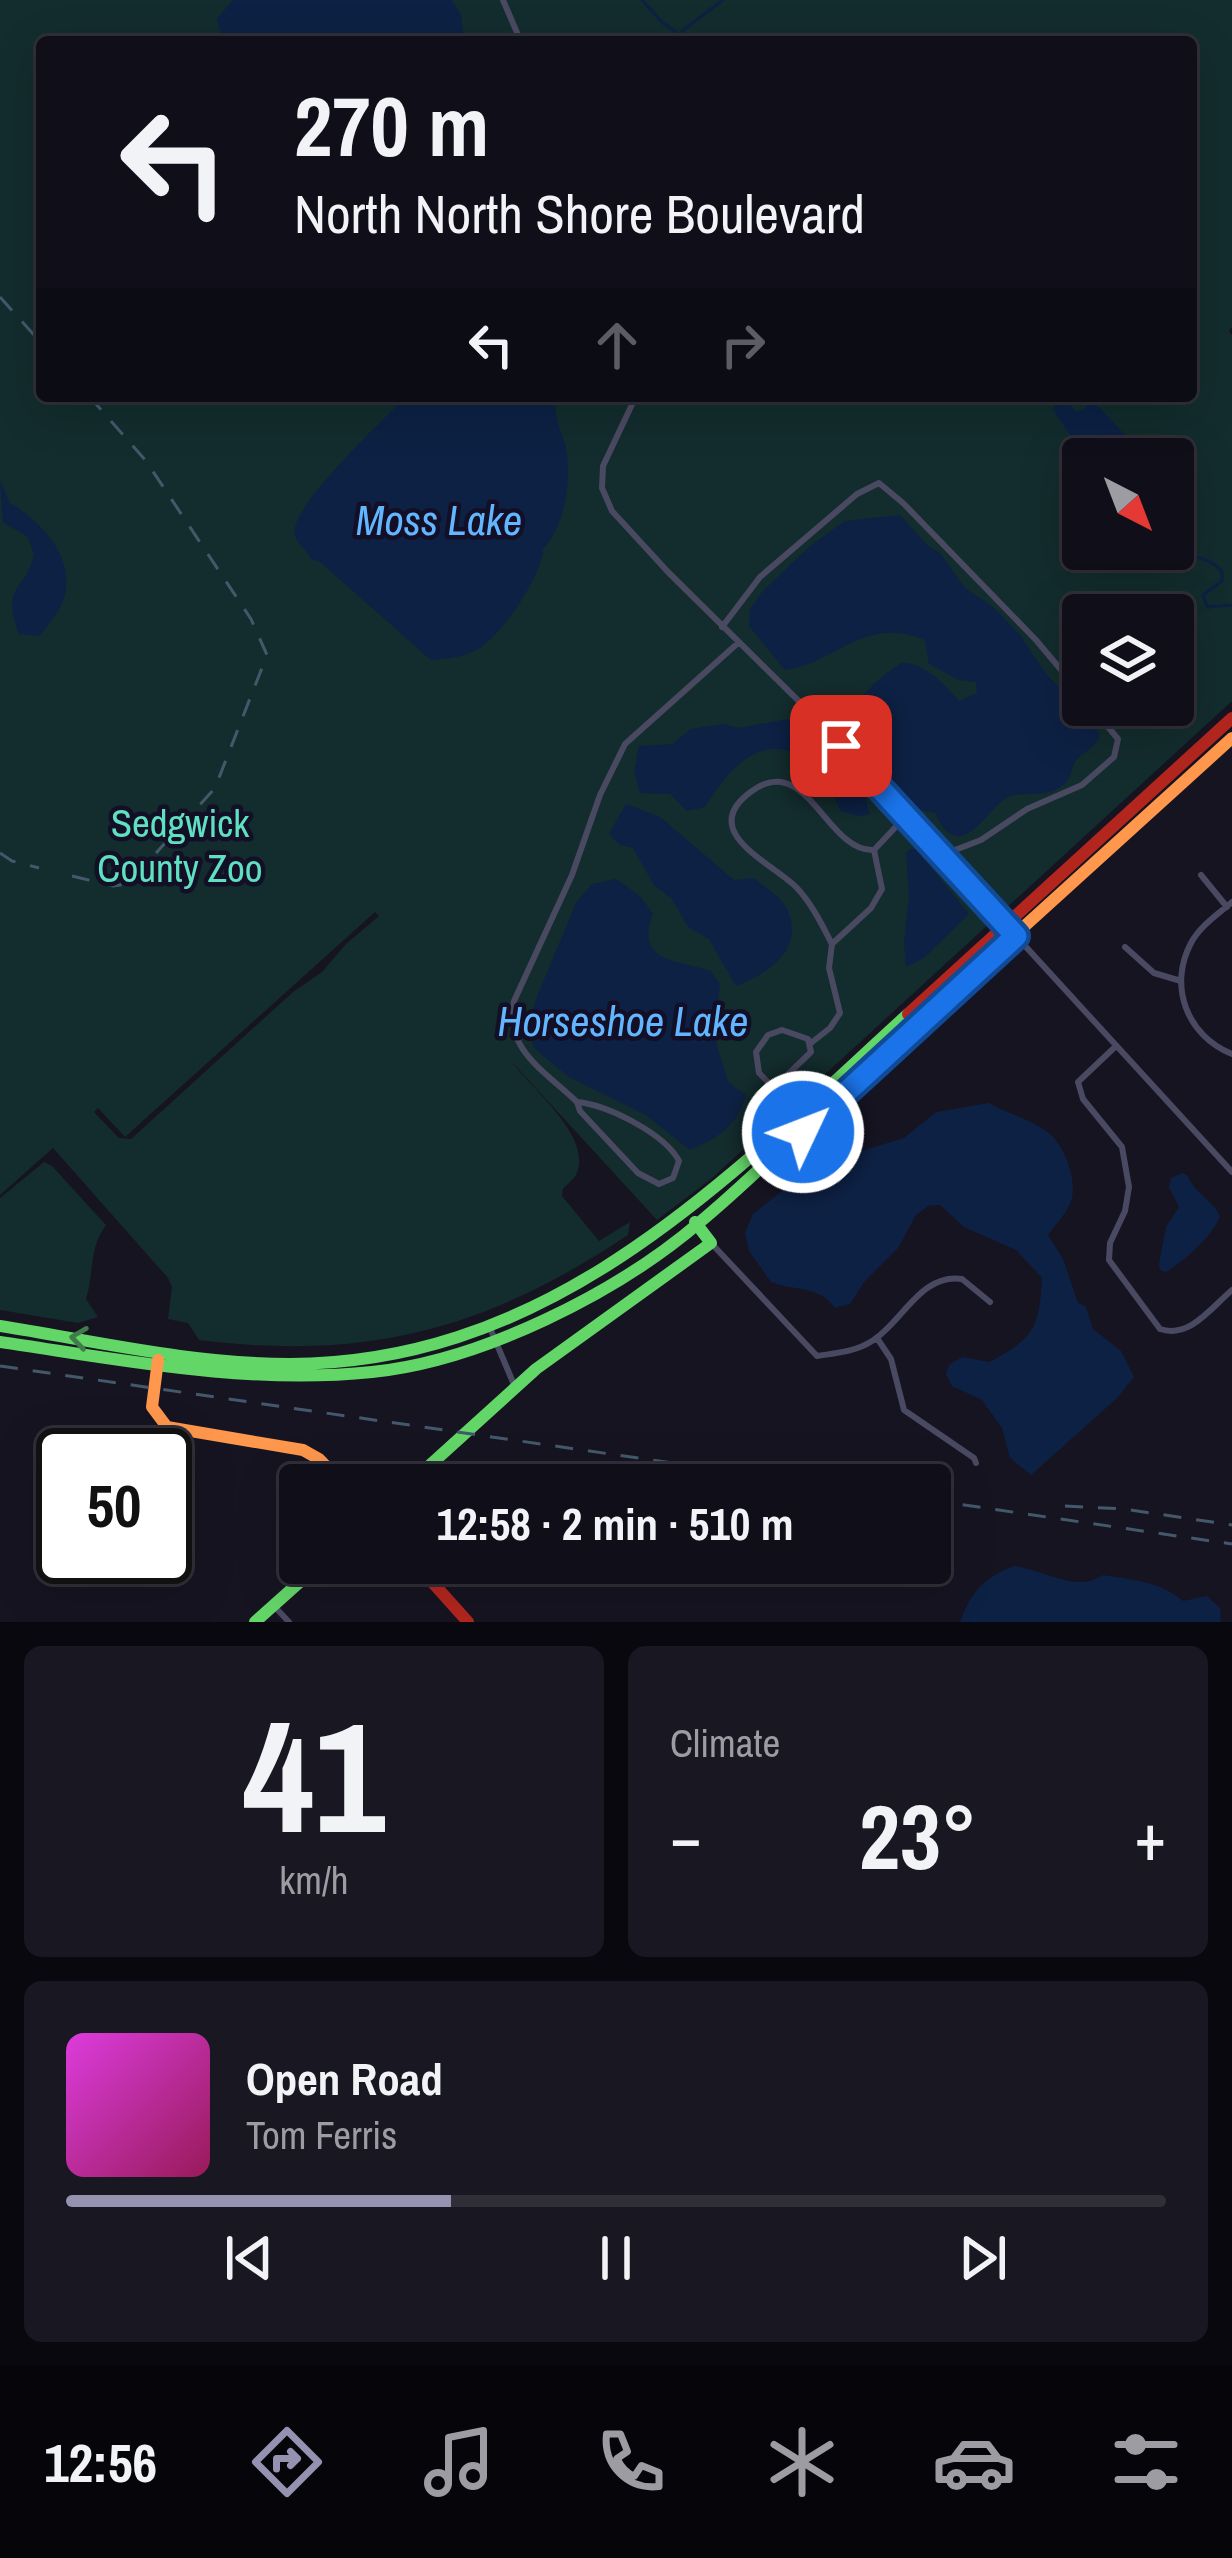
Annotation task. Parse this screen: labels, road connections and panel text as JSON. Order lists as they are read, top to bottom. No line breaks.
{"water":["Moss Lake","Horseshoe Lake"],"parks":["Sedgwick County Zoo"],"north":"bottom right","page":{"turn":["270 m","North North Shore Boulevard"],"limit":"50","trip":"12:58 · 2 min · 510 m","tile":[["41","km/h"],"Climate"],"heat":["−","23°","+"],"song":["Open Road","Tom Ferris"],"tabs":"12:56"}}
